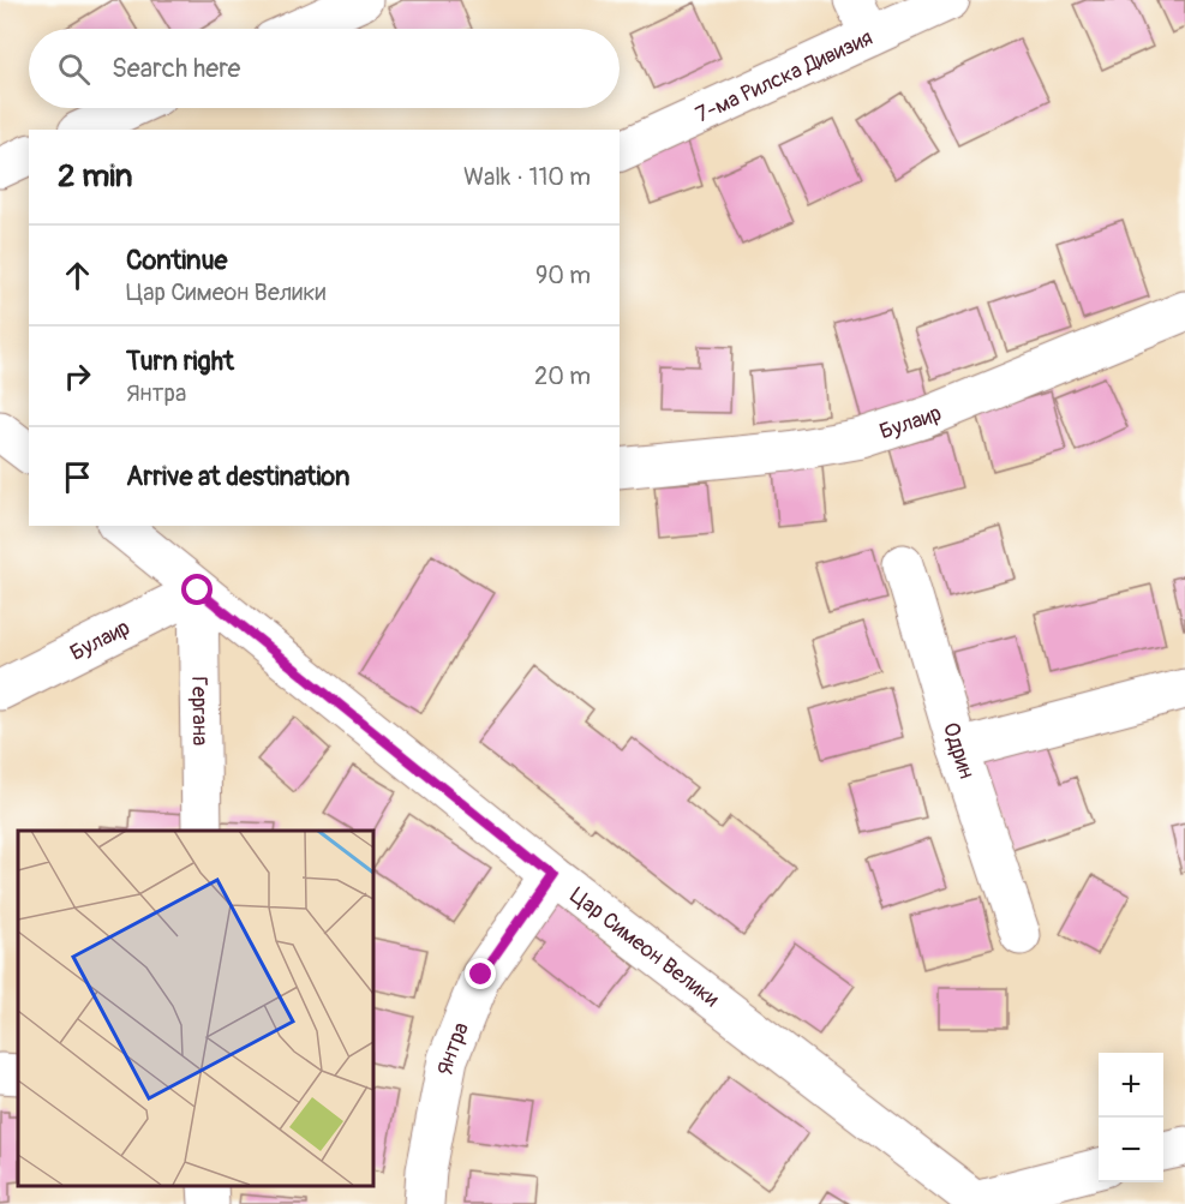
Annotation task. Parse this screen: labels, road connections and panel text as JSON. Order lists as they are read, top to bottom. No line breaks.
{"streets":{"street":["7-ма Рилска Дивизия","Булаир","Гергана","Одрин","Цар Симеон Велики","Янтра"]},"crossings":[["Булаир","Гергана"],["Булаир","Цар Симеон Велики"],["Гергана","Цар Симеон Велики"],["Цар Симеон Велики","Янтра"]],"page":{"search":"Search here","heading":["2 min","Walk · 110 m"],"list":[["Continue","Цар Симеон Велики","90 m"],["Turn right","Янтра","20 m"],"Arrive at destination"],"map_buttons":["+","−"]}}
